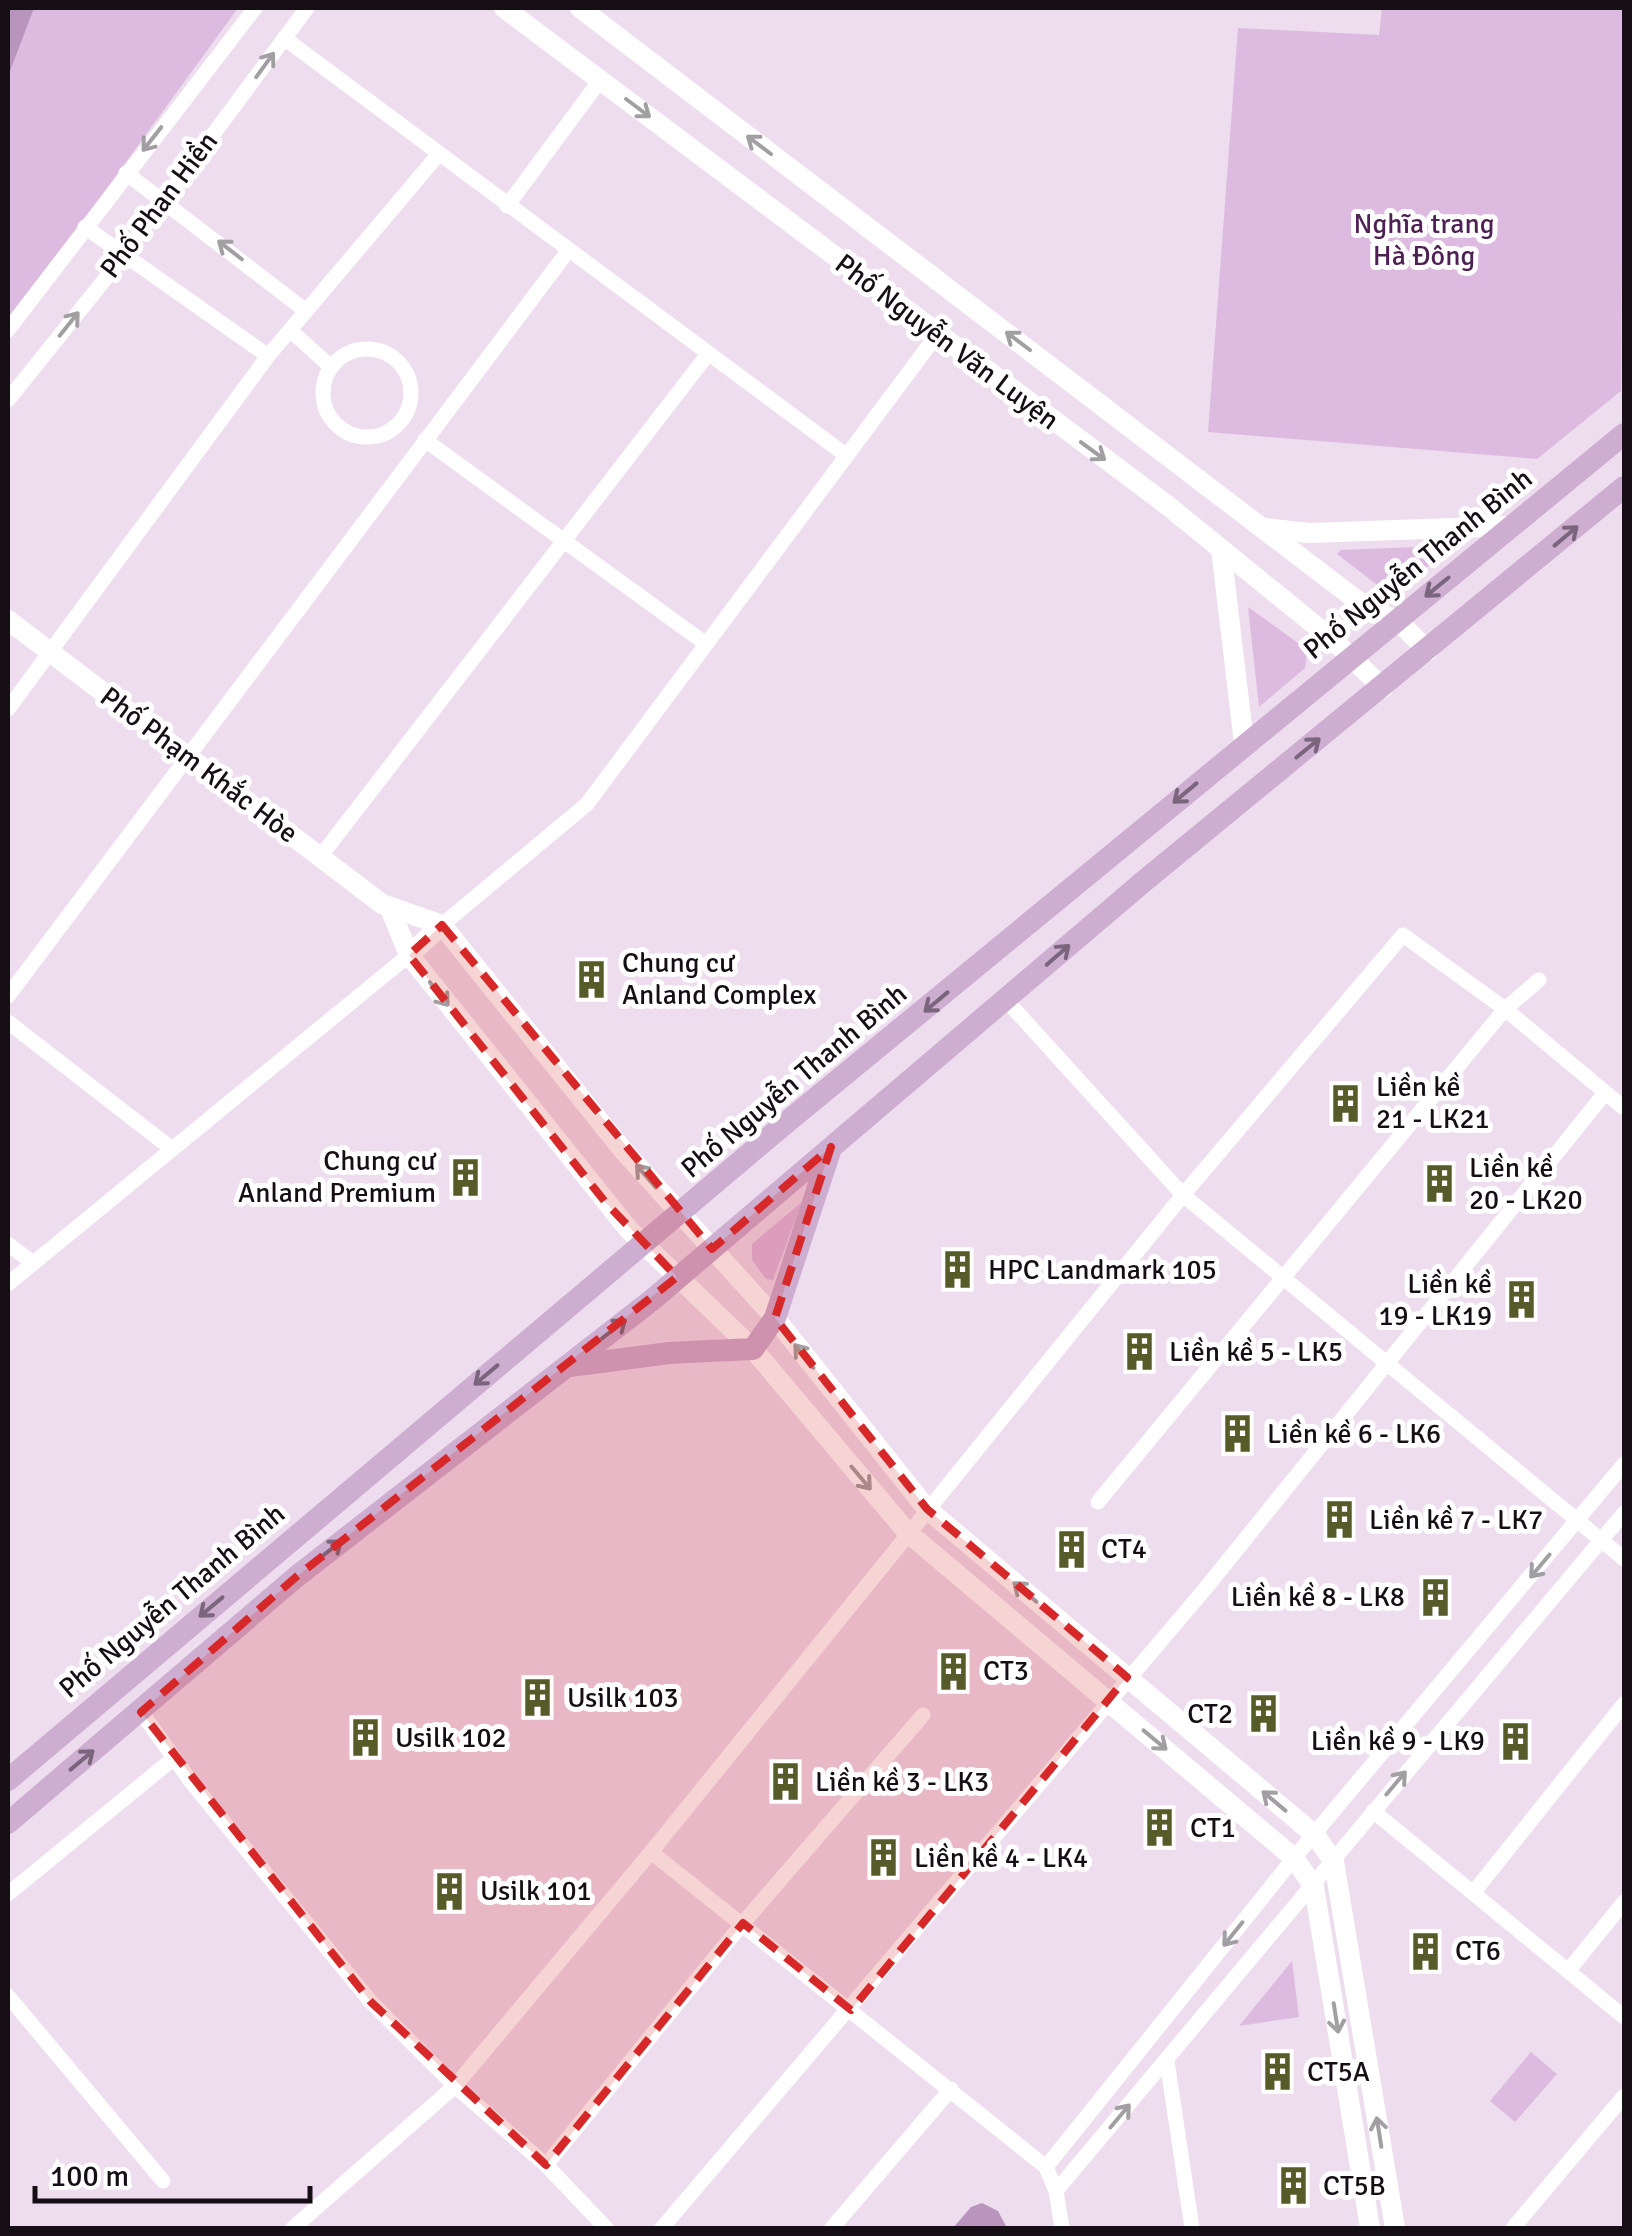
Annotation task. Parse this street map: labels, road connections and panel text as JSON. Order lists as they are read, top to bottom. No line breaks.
{"streets":{"main road":["Phố Nguyễn Thanh Bình"],"street":["Phố Phan Hiền","Phố Nguyễn Văn Luyện","Phố Phạm Khắc Hòe"]},"crossings":[["Phố Nguyễn Văn Luyện","Phố Nguyễn Thanh Bình"]],"parks":["Nghĩa trang Hà Đông"],"places":{"building":["Chung cư Anland Complex","Liền kề 21 - LK21","Chung cư Anland Premium","Liền kề 20 - LK20","HPC Landmark 105","Liền kề 19 - LK19","Liền kề 5 - LK5","Liền kề 6 - LK6","Liền kề 7 - LK7","CT4","Liền kề 8 - LK8","CT3","Usilk 103","CT2","Usilk 102","Liền kề 9 - LK9","Liền kề 3 - LK3","CT1","Liền kề 4 - LK4","Usilk 101","CT6","CT5A","CT5B"]},"scale_bar":"100 m"}
